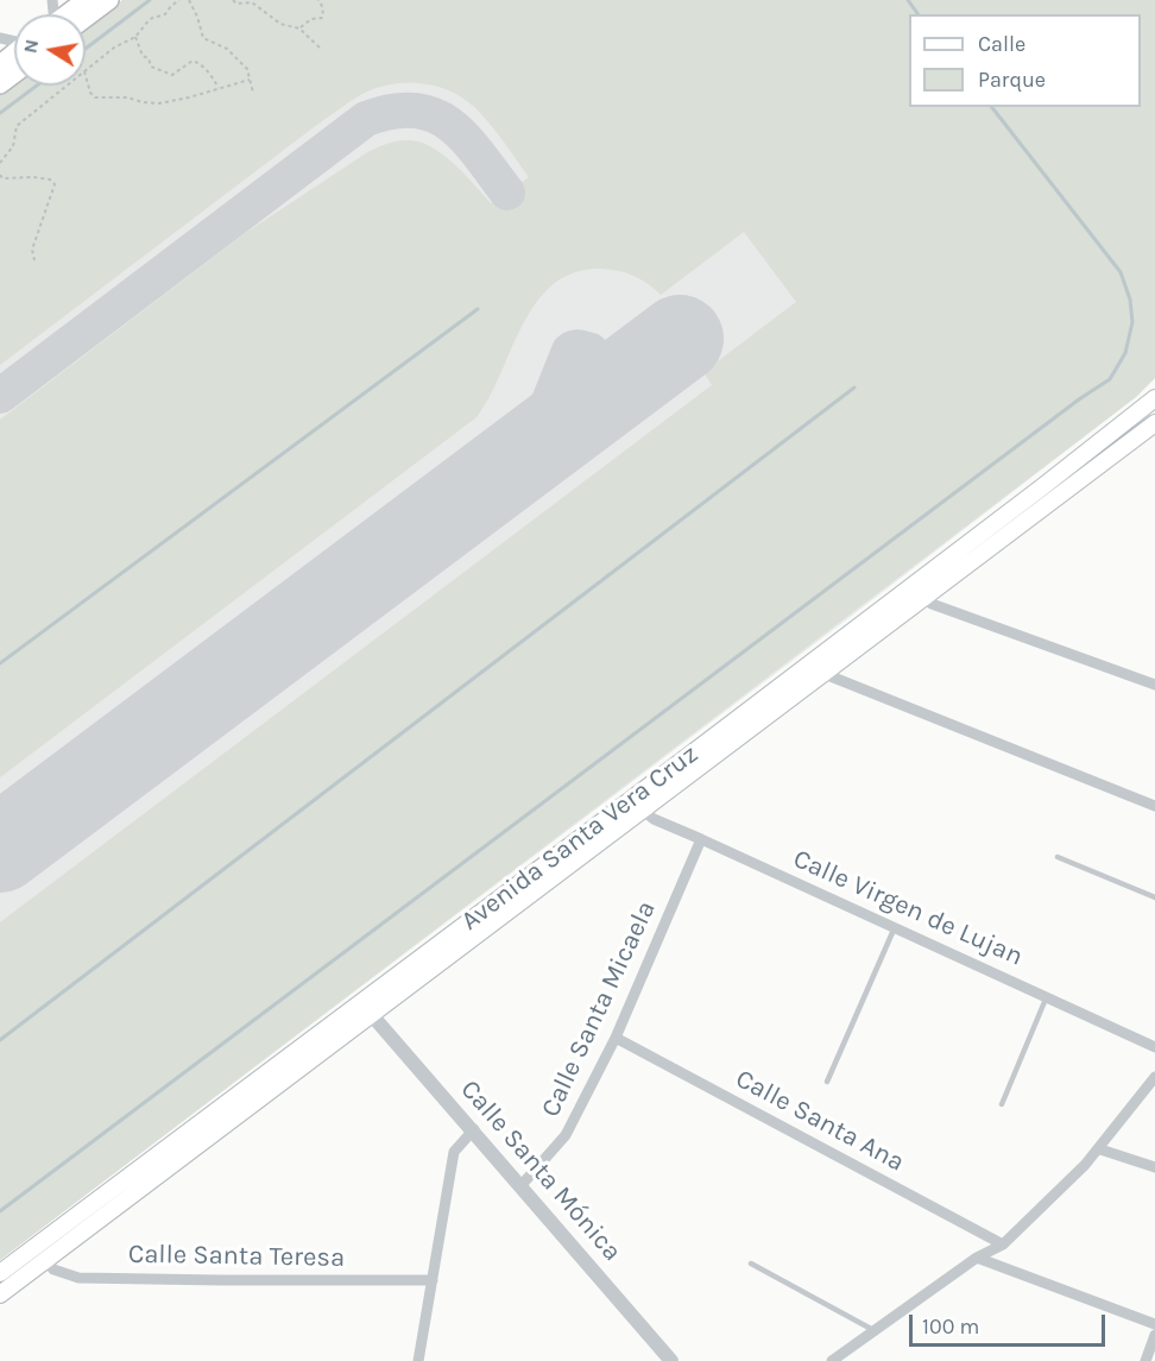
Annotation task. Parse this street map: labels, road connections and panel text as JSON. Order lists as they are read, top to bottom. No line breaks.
{"streets":{"main road":["Avenida Santa Vera Cruz"],"street":["Calle Virgen de Lujan","Calle Santa Micaela","Calle Santa Ana","Calle Santa Mónica","Calle Santa Teresa"]},"crossings":[["Avenida Santa Vera Cruz","Calle Virgen de Lujan"],["Avenida Santa Vera Cruz","Calle Santa Mónica"],["Avenida Santa Vera Cruz","Calle Santa Teresa"],["Calle Virgen de Lujan","Calle Santa Micaela"],["Calle Santa Micaela","Calle Santa Ana"],["Calle Santa Micaela","Calle Santa Mónica"]],"legend":["Calle","Parque"],"scale_bar":"100 m","north":"left"}
